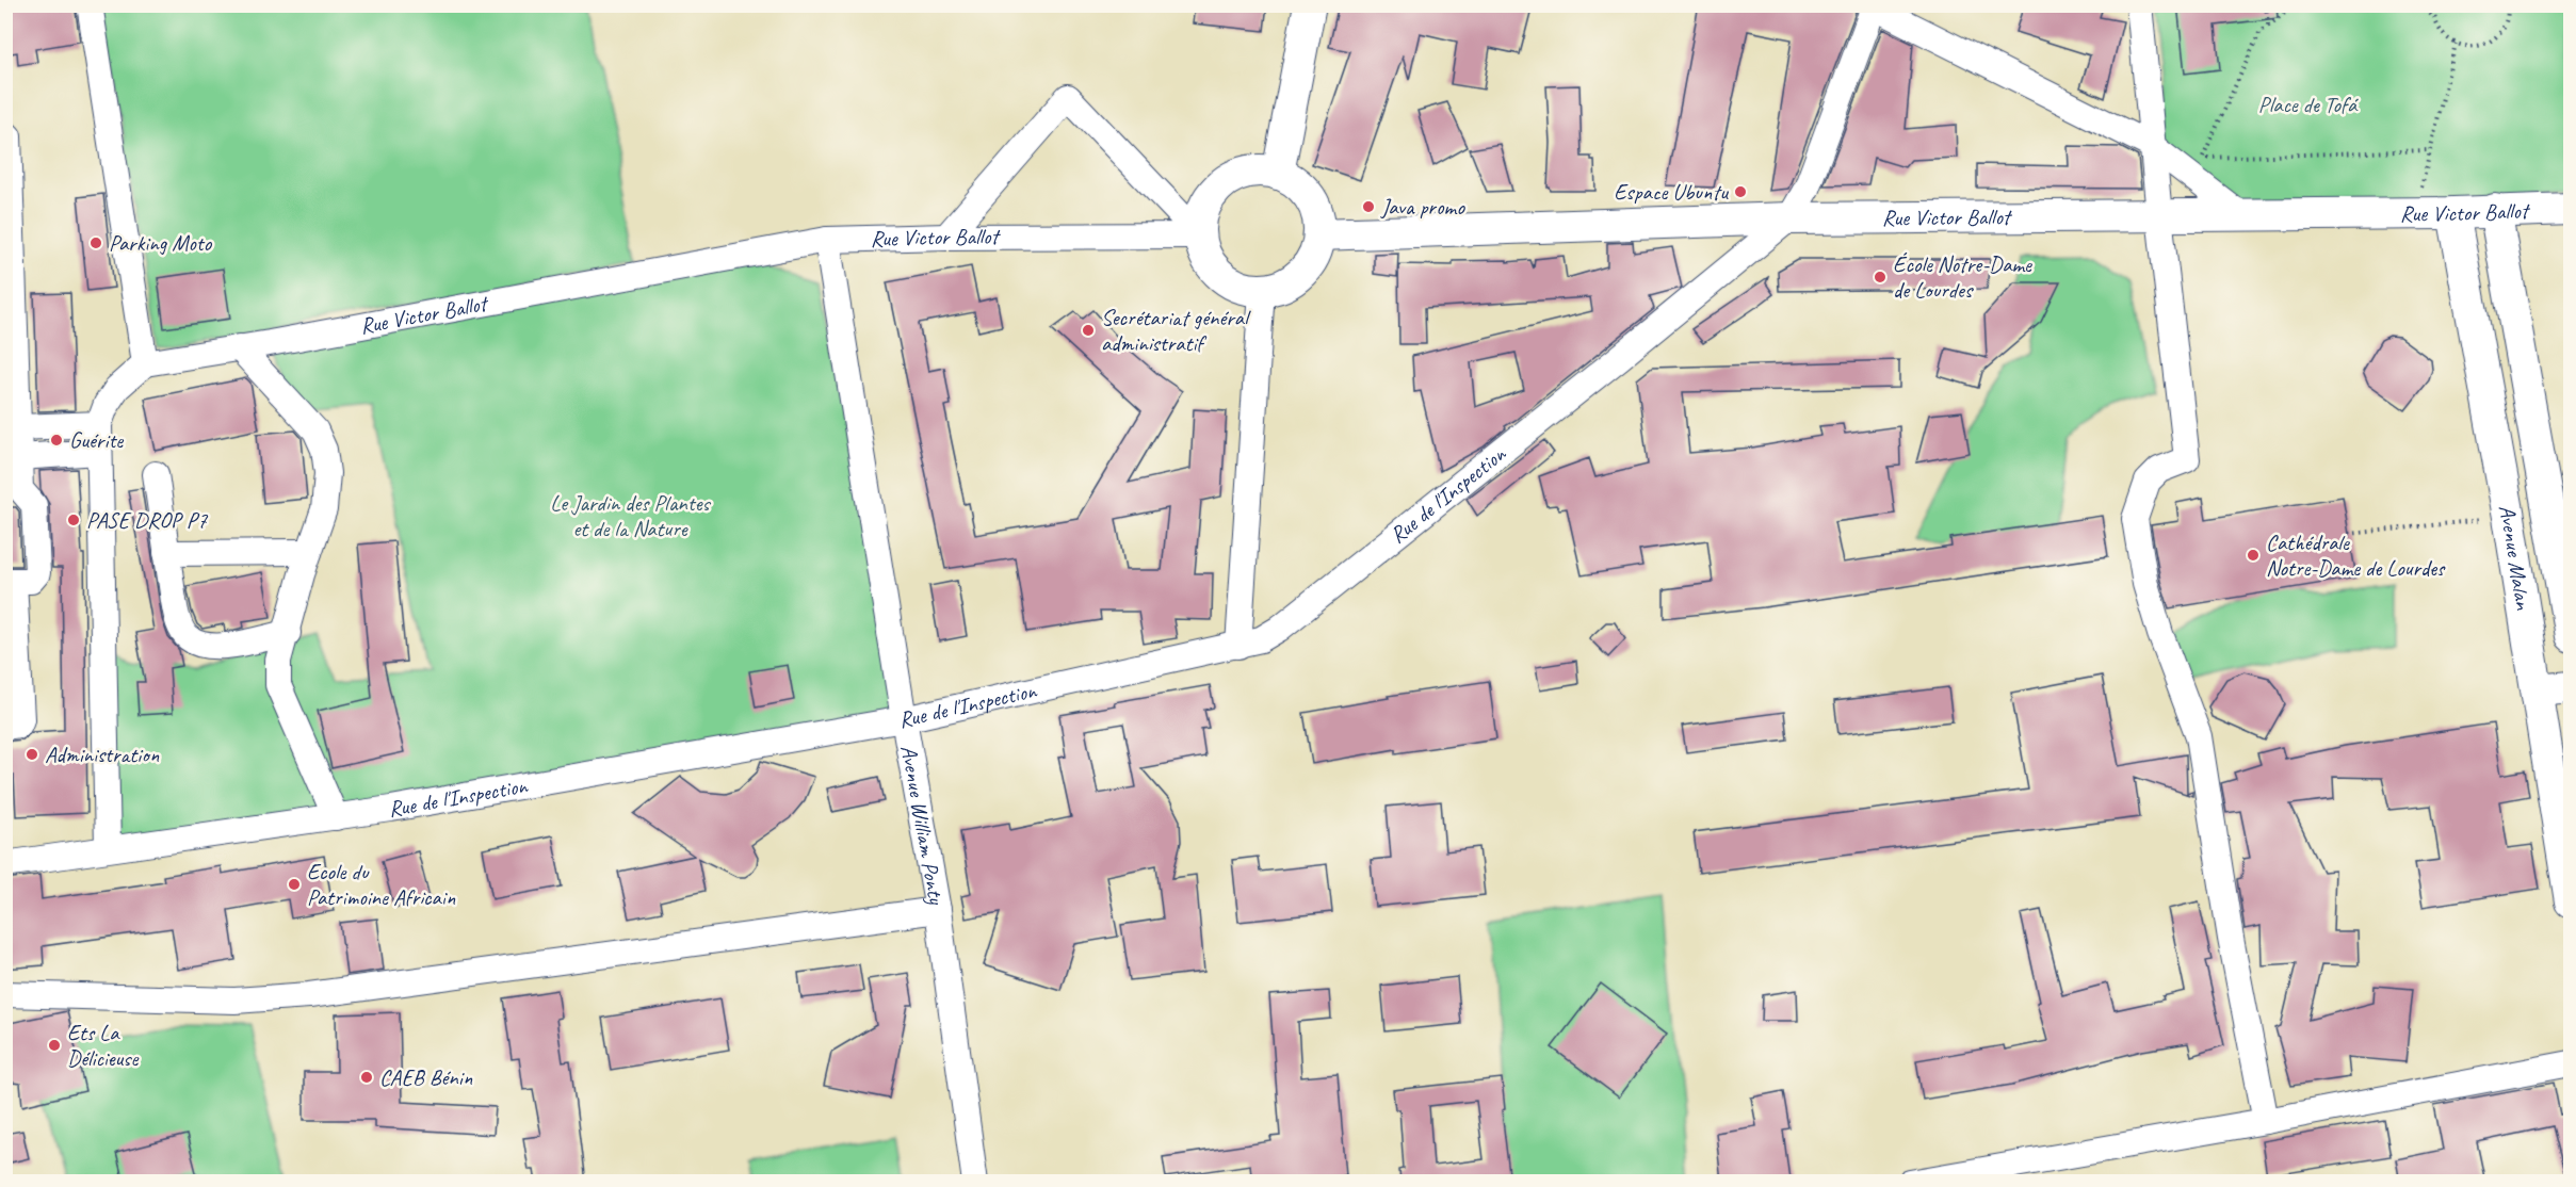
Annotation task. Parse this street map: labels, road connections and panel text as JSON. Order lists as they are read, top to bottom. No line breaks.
{"streets":{"main road":["Rue Victor Ballot","Avenue Malan"],"street":["Rue de l'Inspection","Avenue William Ponty"]},"crossings":[["Rue Victor Ballot","Rue de l'Inspection"],["Rue Victor Ballot","Avenue Malan"],["Rue Victor Ballot","Avenue William Ponty"],["Rue de l'Inspection","Avenue William Ponty"]],"parks":["Place de Tofá","Le Jardin des Plantes et de la Nature"],"places":["Espace Ubuntu","Java promo","Parking Moto","École Notre-Dame de Lourdes","Secrétariat général administratif","Guérite","PASE DROP P7","Cathédrale Notre-Dame de Lourdes","Administration","Ecole du Patrimoine Africain","Ets La Délicieuse","CAEB Bénin"]}
